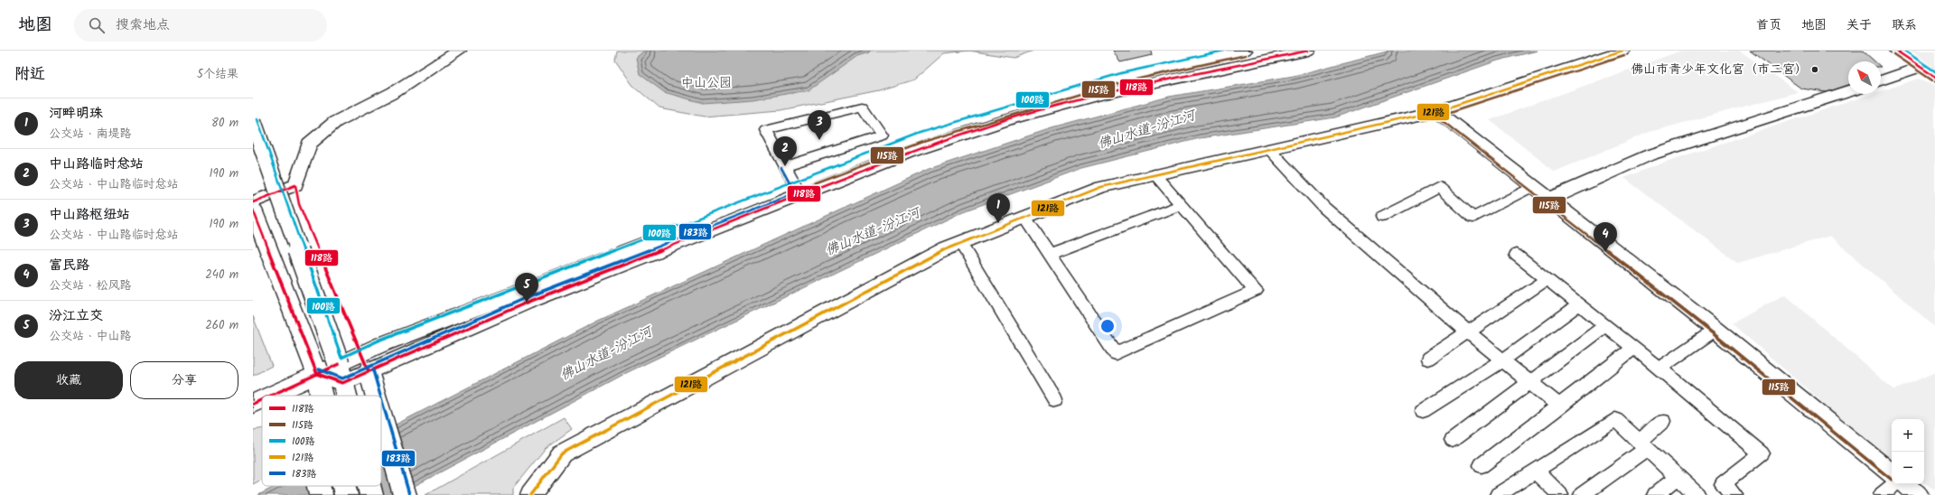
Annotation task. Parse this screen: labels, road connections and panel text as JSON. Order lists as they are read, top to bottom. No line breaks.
{"water":["佛山水道-汾江河"],"parks":["中山公园"],"places":["佛山市青少年文化宫（市二宫）"],"lines":["transit line 118路","transit line 100路","transit line 121路","transit line 115路","transit line 183路"],"legend":["118路","115路","100路","121路","183路"],"north":"top left","page":{"header":"地图","search":"搜索地点","nav":["首页","地图","关于","联系"],"heading":["附近","5个结果"],"list":[{"mark":"1","name":"河畔明珠","note":"公交站 · 南堤路","value":"80 m"},{"mark":"2","name":"中山路临时总站","note":"公交站 · 中山路临时总站","value":"190 m"},{"mark":"3","name":"中山路枢纽站","note":"公交站 · 中山路临时总站","value":"190 m"},{"mark":"4","name":"富民路","note":"公交站 · 松风路","value":"240 m"},{"mark":"5","name":"汾江立交","note":"公交站 · 中山路","value":"260 m"}],"pins":["3","2","1","4","5"],"buttons":["收藏","分享"],"map_buttons":["+","−"]}}
